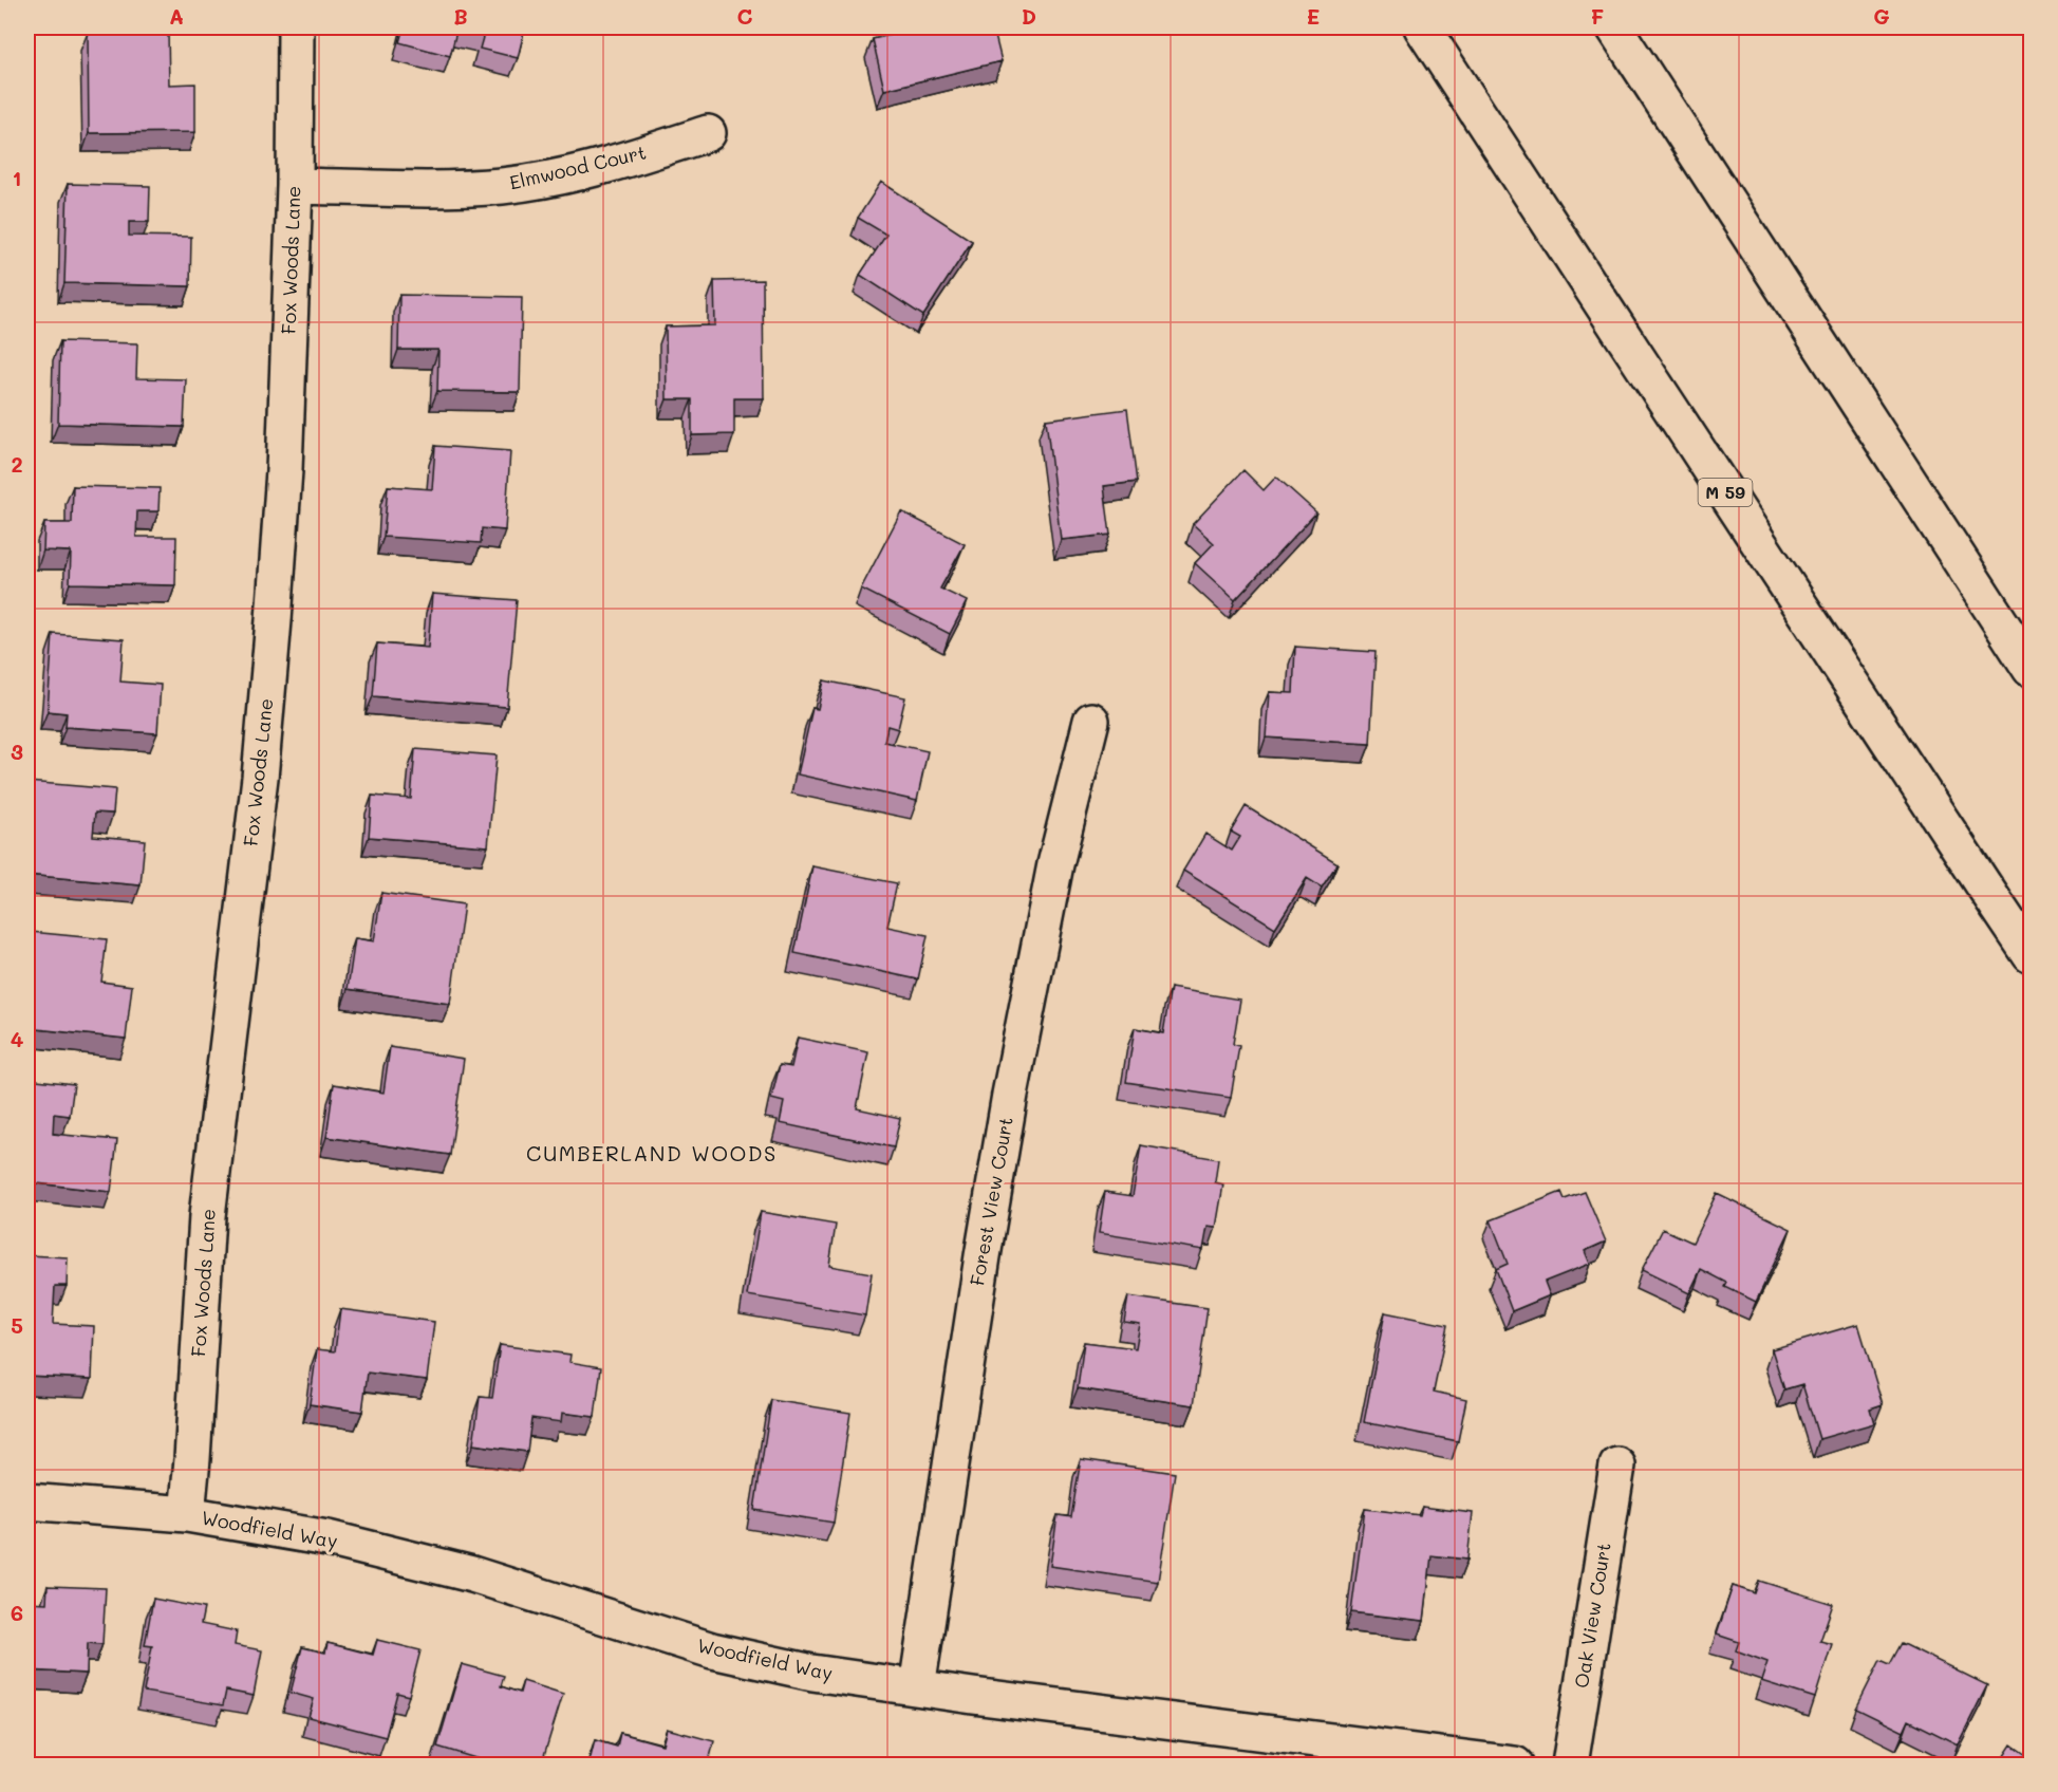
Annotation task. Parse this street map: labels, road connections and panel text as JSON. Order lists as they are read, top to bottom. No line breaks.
{"streets":{"main road":["Elmwood Court","Fox Woods Lane","M 59","Forest View Court","Woodfield Way","Oak View Court"]},"crossings":[["Elmwood Court","Fox Woods Lane"],["Fox Woods Lane","Woodfield Way"],["Forest View Court","Woodfield Way"]],"districts":["CUMBERLAND WOODS"],"grid":{"columns":["A","B","C","D","E","F","G"],"rows":["1","2","3","4","5","6"]}}
